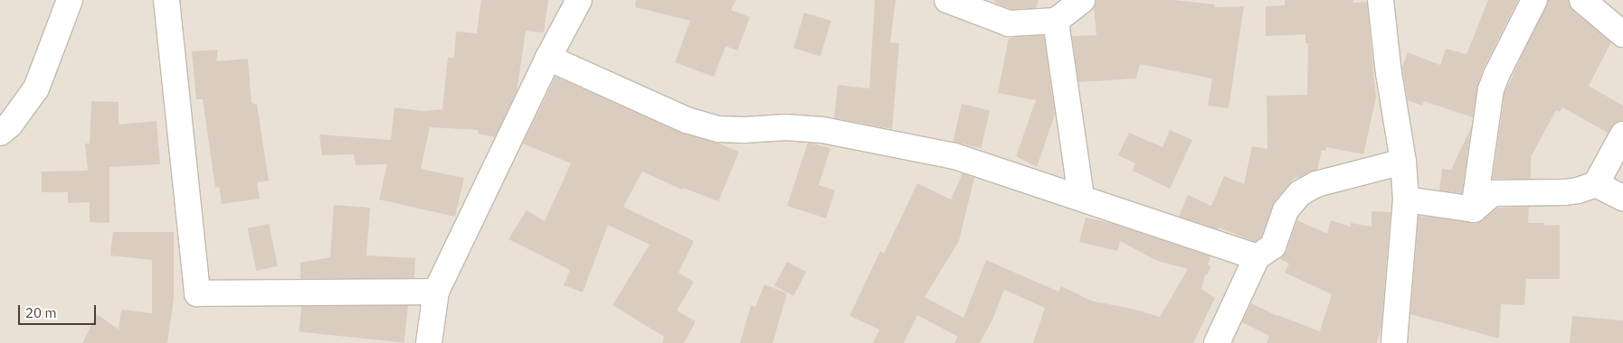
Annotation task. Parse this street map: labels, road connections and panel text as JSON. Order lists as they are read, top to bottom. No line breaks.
{"scale_bar":"20 m"}
